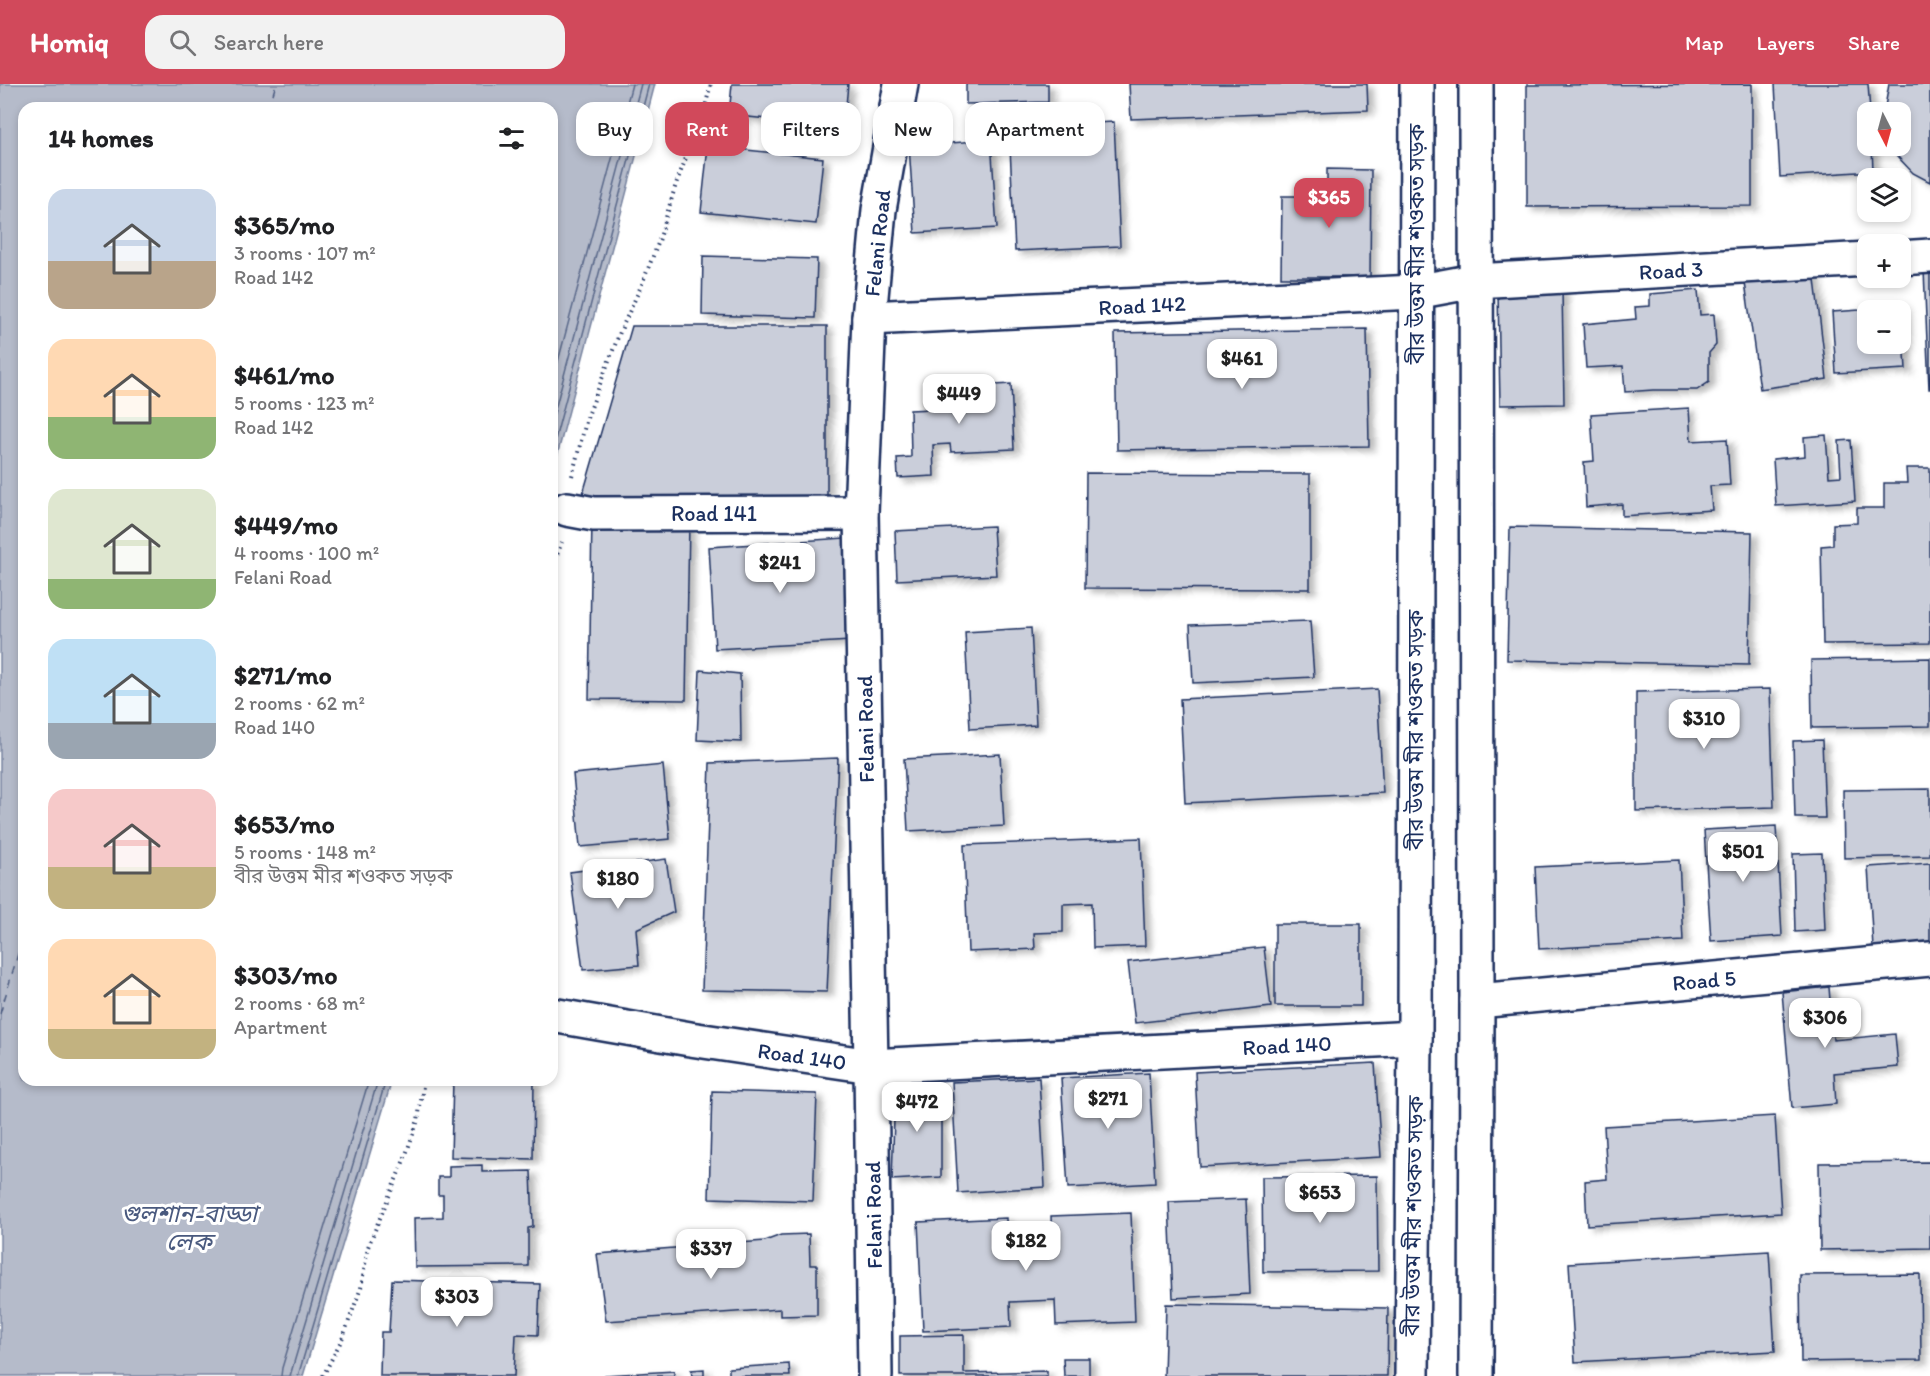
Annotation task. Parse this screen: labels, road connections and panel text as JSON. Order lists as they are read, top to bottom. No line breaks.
{"streets":{"street":["Felani Road","বীর উত্তম মীর শওকত সড়ক","Road 3","Road 142","Road 141","Road 5","Road 140"]},"crossings":[["Felani Road","Road 142"],["Felani Road","Road 141"],["Felani Road","Road 140"],["বীর উত্তম মীর শওকত সড়ক","Road 3"],["বীর উত্তম মীর শওকত সড়ক","Road 142"],["বীর উত্তম মীর শওকত সড়ক","Road 140"],["Road 3","Road 142"]],"water":["গুলশান-বাড্ডা লেক"],"north":"bottom","page":{"header":"Homiq","search":"Search here","nav":["Map","Layers","Share"],"map_buttons":["+","−"],"chip":["Buy","Rent","Filters","New","Apartment"],"heading":"14 homes","list":[{"name":"$365/mo","note":"3 rooms · 107 m² · Road 142"},{"name":"$461/mo","note":"5 rooms · 123 m² · Road 142"},{"name":"$449/mo","note":"4 rooms · 100 m² · Felani Road"},{"name":"$271/mo","note":"2 rooms · 62 m² · Road 140"},{"name":"$653/mo","note":"5 rooms · 148 m² · বীর উত্তম মীর শওকত সড়ক"},{"name":"$303/mo","note":"2 rooms · 68 m² · Apartment"}],"price":["$365","$461","$449","$241","$310","$501","$180","$306","$271","$472","$653","$182","$337","$303"]}}
